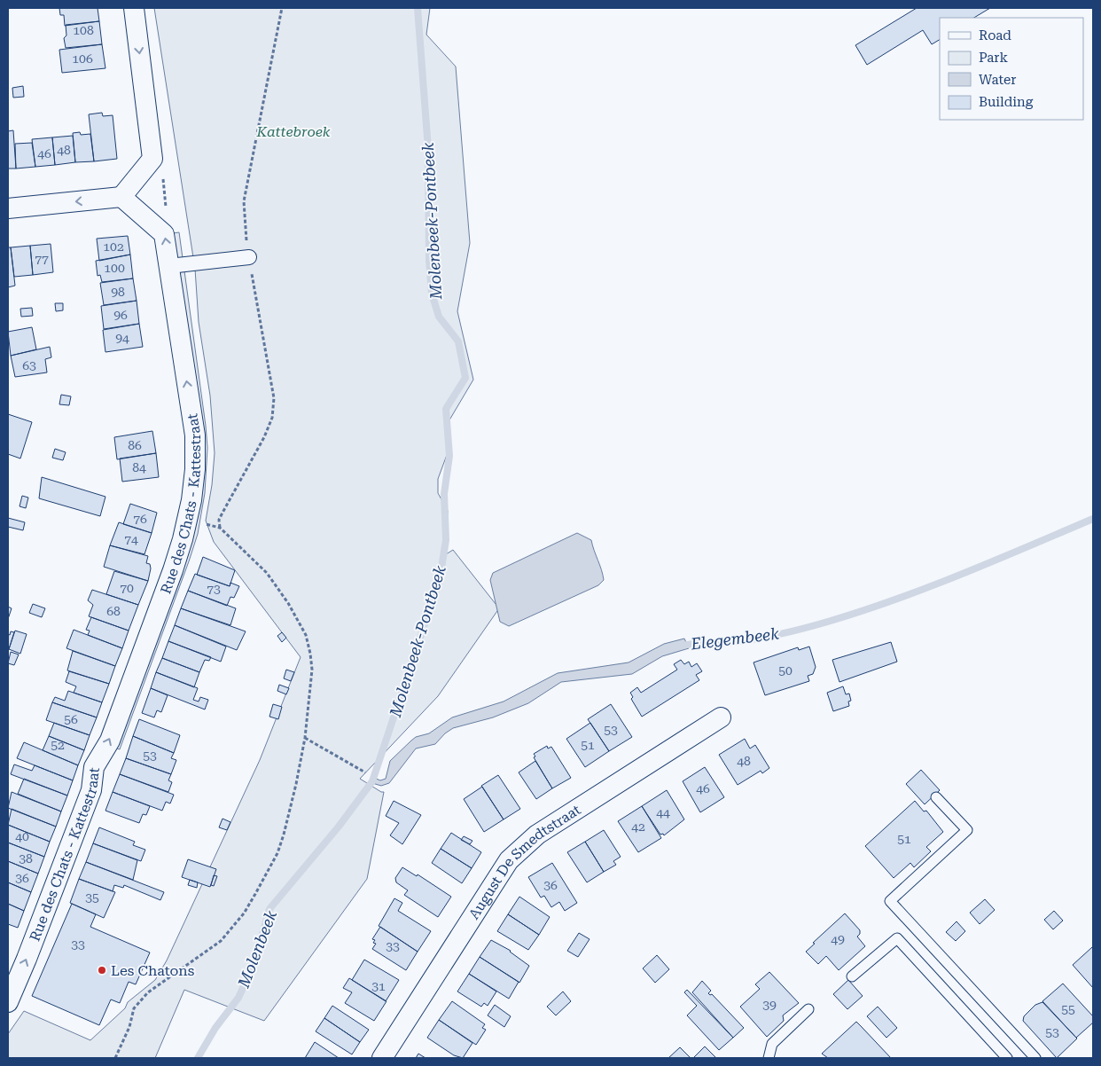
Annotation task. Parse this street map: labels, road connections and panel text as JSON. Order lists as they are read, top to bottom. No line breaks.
{"streets":{"street":["Rue des Chats - Kattestraat","August De Smedtstraat"]},"one_way":["Rue des Chats - Kattestraat"],"water":["Molenbeek-Pontbeek","Elegembeek","Molenbeek"],"parks":["Kattebroek"],"places":["Les Chatons"],"house_numbers":["108","106","48","46","102","77","100","98","96","94","63","86","84","76","74","70","73","68","50","56","53","52","51","53","48","46","44","42","40","51","38","36","36","35","49","33","33","31","39","55","53"],"legend":["Road","Park","Water","Building"]}
